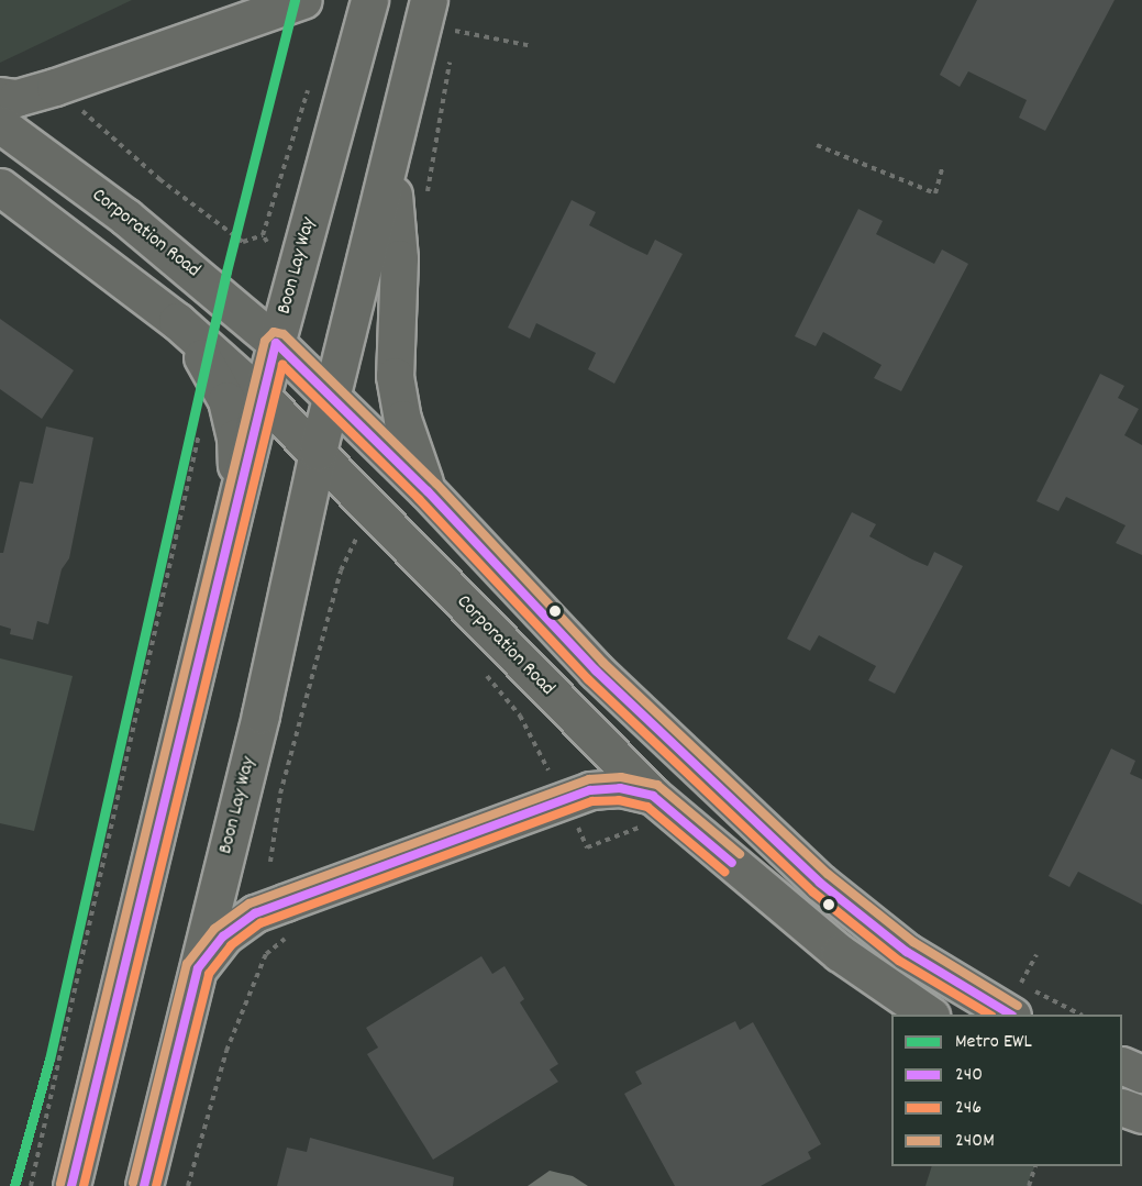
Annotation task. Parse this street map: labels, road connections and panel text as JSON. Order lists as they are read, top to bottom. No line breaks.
{"streets":{"main road":["Corporation Road","Boon Lay Way"]},"crossings":[["Corporation Road","Boon Lay Way"]],"lines":["metro line EWL","transit line 240M","transit line 240","transit line 246"],"legend":["Metro EWL","240","246","240M"]}
